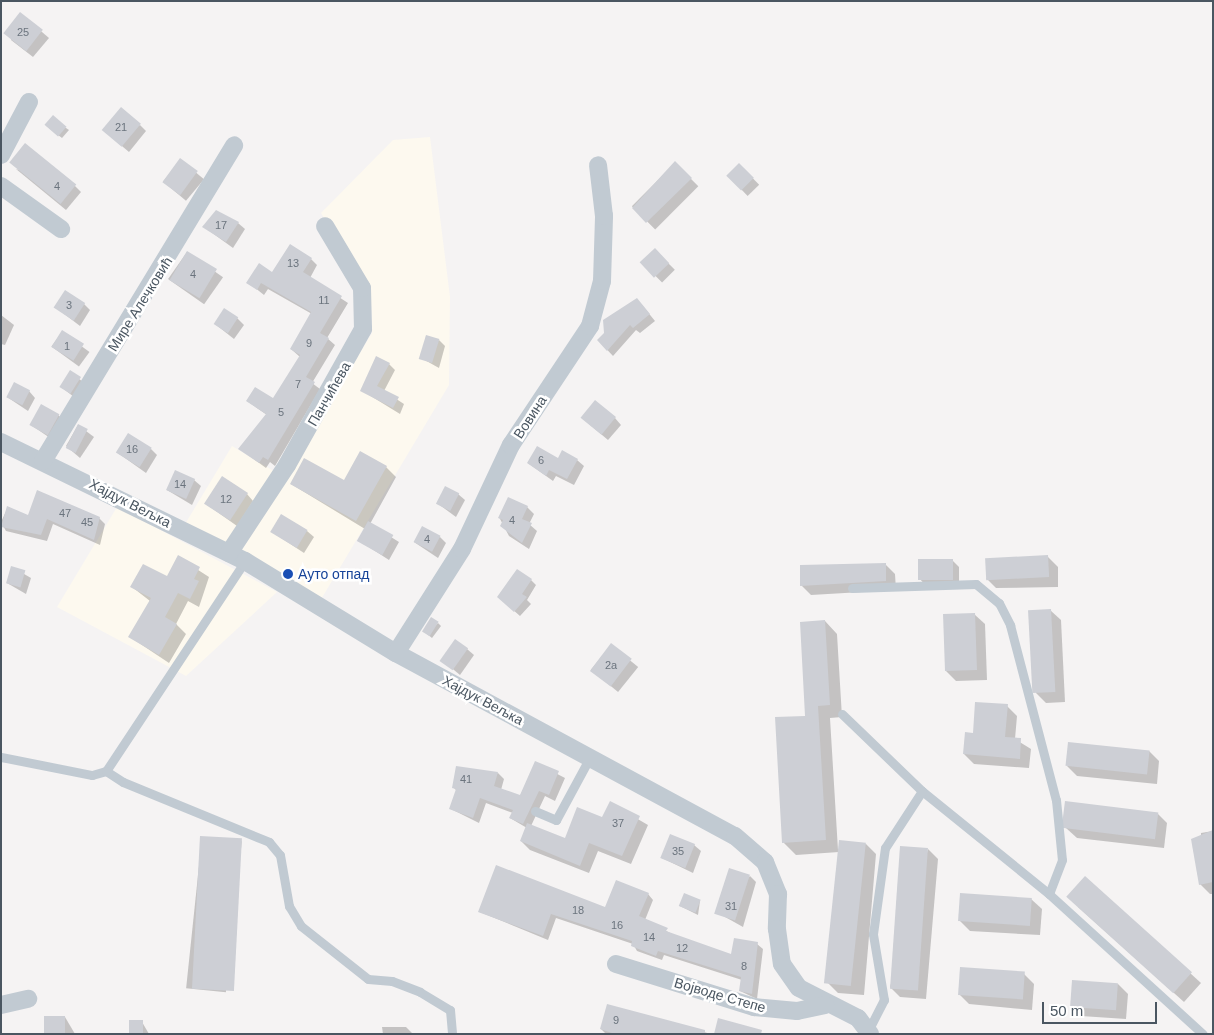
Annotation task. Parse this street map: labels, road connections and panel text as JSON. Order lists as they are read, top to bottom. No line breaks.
{"streets":{"street":["Мире Алечковић","Панчићева","Вовина","Хајдук Вељка","Војводе Степе"]},"crossings":[["Мире Алечковић","Хајдук Вељка"],["Панчићева","Хајдук Вељка"],["Вовина","Хајдук Вељка"],["Хајдук Вељка","Војводе Степе"]],"places":["Ауто отпад"],"house_numbers":["25","21","4","17","13","4","11","3","9","1","7","5","16","6","14","12","47","4","45","4","2a","41","37","35","31","18","16","14","12","8","9"],"scale_bar":"50 m"}
